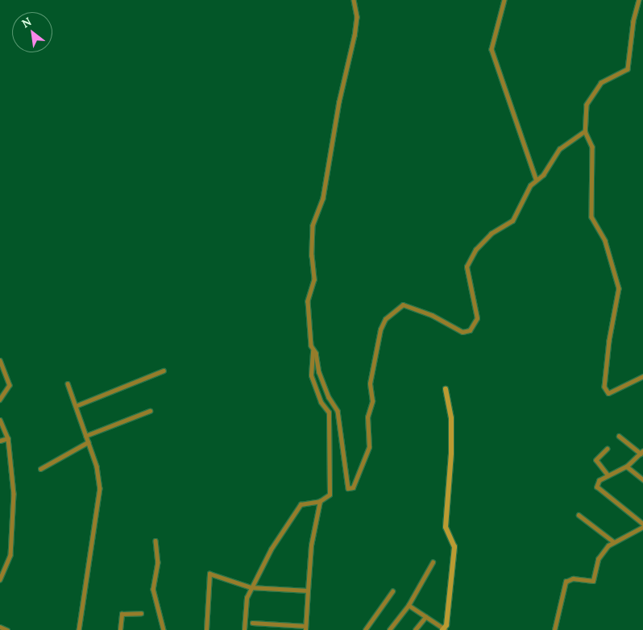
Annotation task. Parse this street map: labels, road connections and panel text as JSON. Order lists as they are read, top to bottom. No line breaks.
{"north":"top left"}
